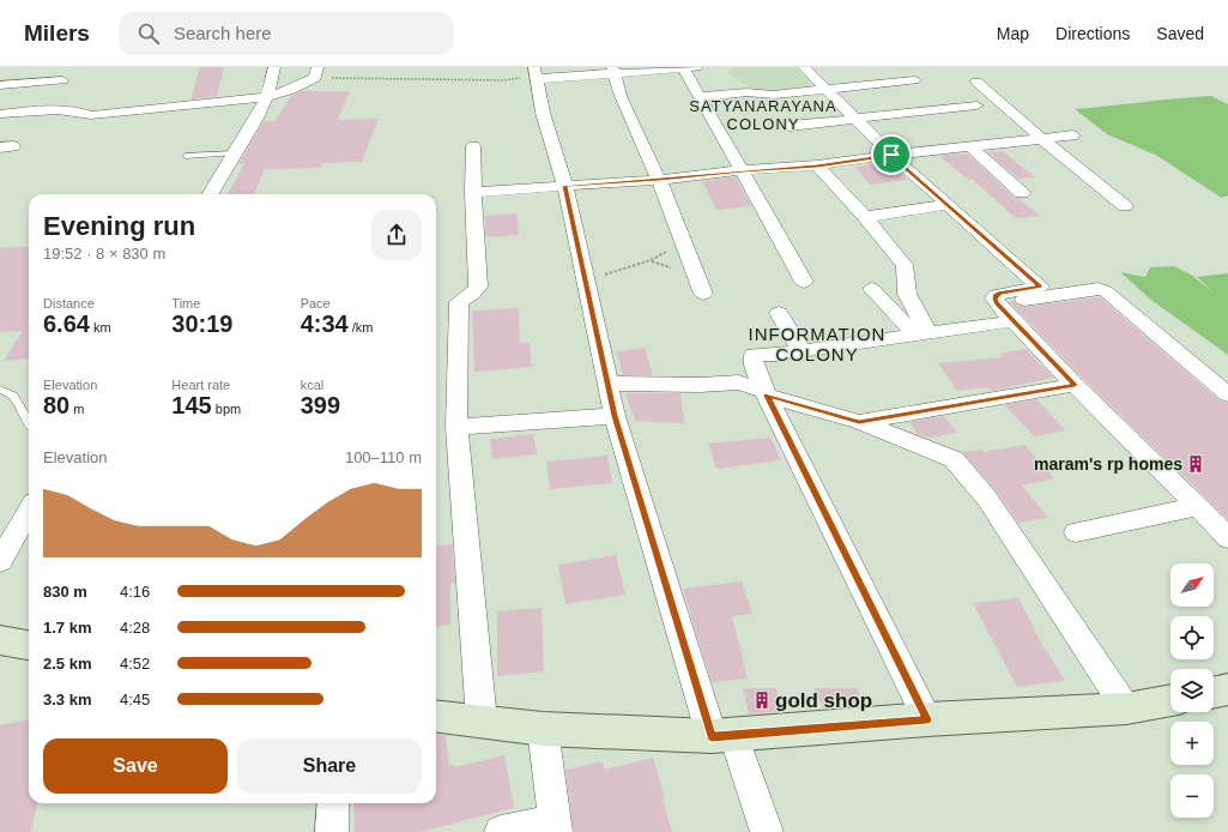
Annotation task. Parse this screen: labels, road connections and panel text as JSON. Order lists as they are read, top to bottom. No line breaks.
{"districts":["SATYANARAYANA COLONY","INFORMATION COLONY"],"places":{"building":["maram's rp homes","gold shop"]},"north":"top right","page":{"header":"Milers","search":"Search here","nav":["Map","Directions","Saved"],"heading":["Evening run","19:52 · 8 × 830 m"],"stats":[["Distance","6.64 km"],["Time","30:19"],["Pace","4:34 /km"],["Elevation","80 m"],["Heart rate","145 bpm"],["kcal","399"]],"chart":["Elevation","100–110 m"],"map_buttons":["+","−"],"list":[{"name":"830 m","note":"4:16"},{"name":"1.7 km","note":"4:28"},{"name":"2.5 km","note":"4:52"},{"name":"3.3 km","note":"4:45"}],"buttons":["Save","Share"]}}
